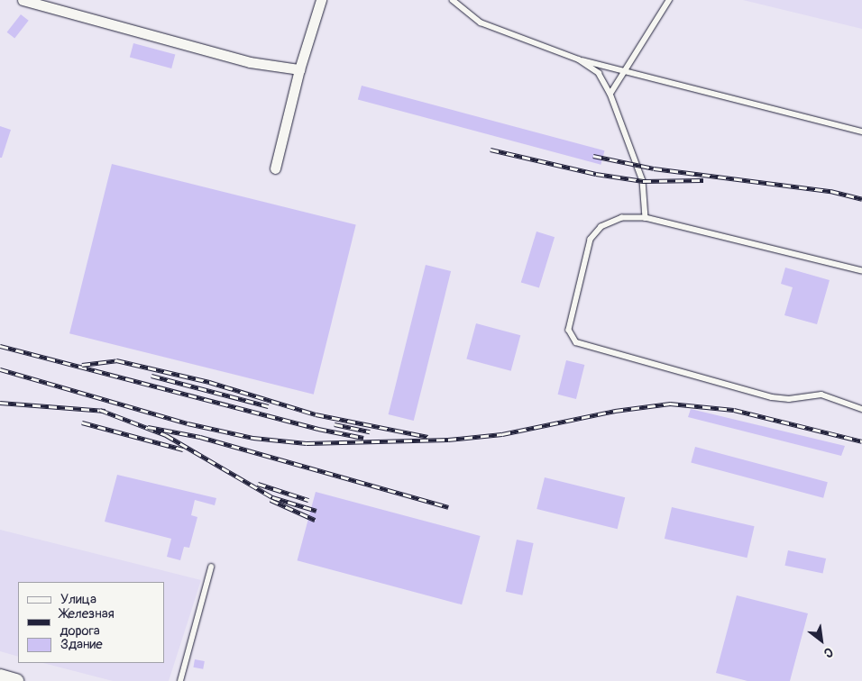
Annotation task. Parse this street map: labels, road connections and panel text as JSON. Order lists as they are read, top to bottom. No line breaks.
{"legend":["Улица","Железная дорога","Здание"],"north":"bottom right"}
